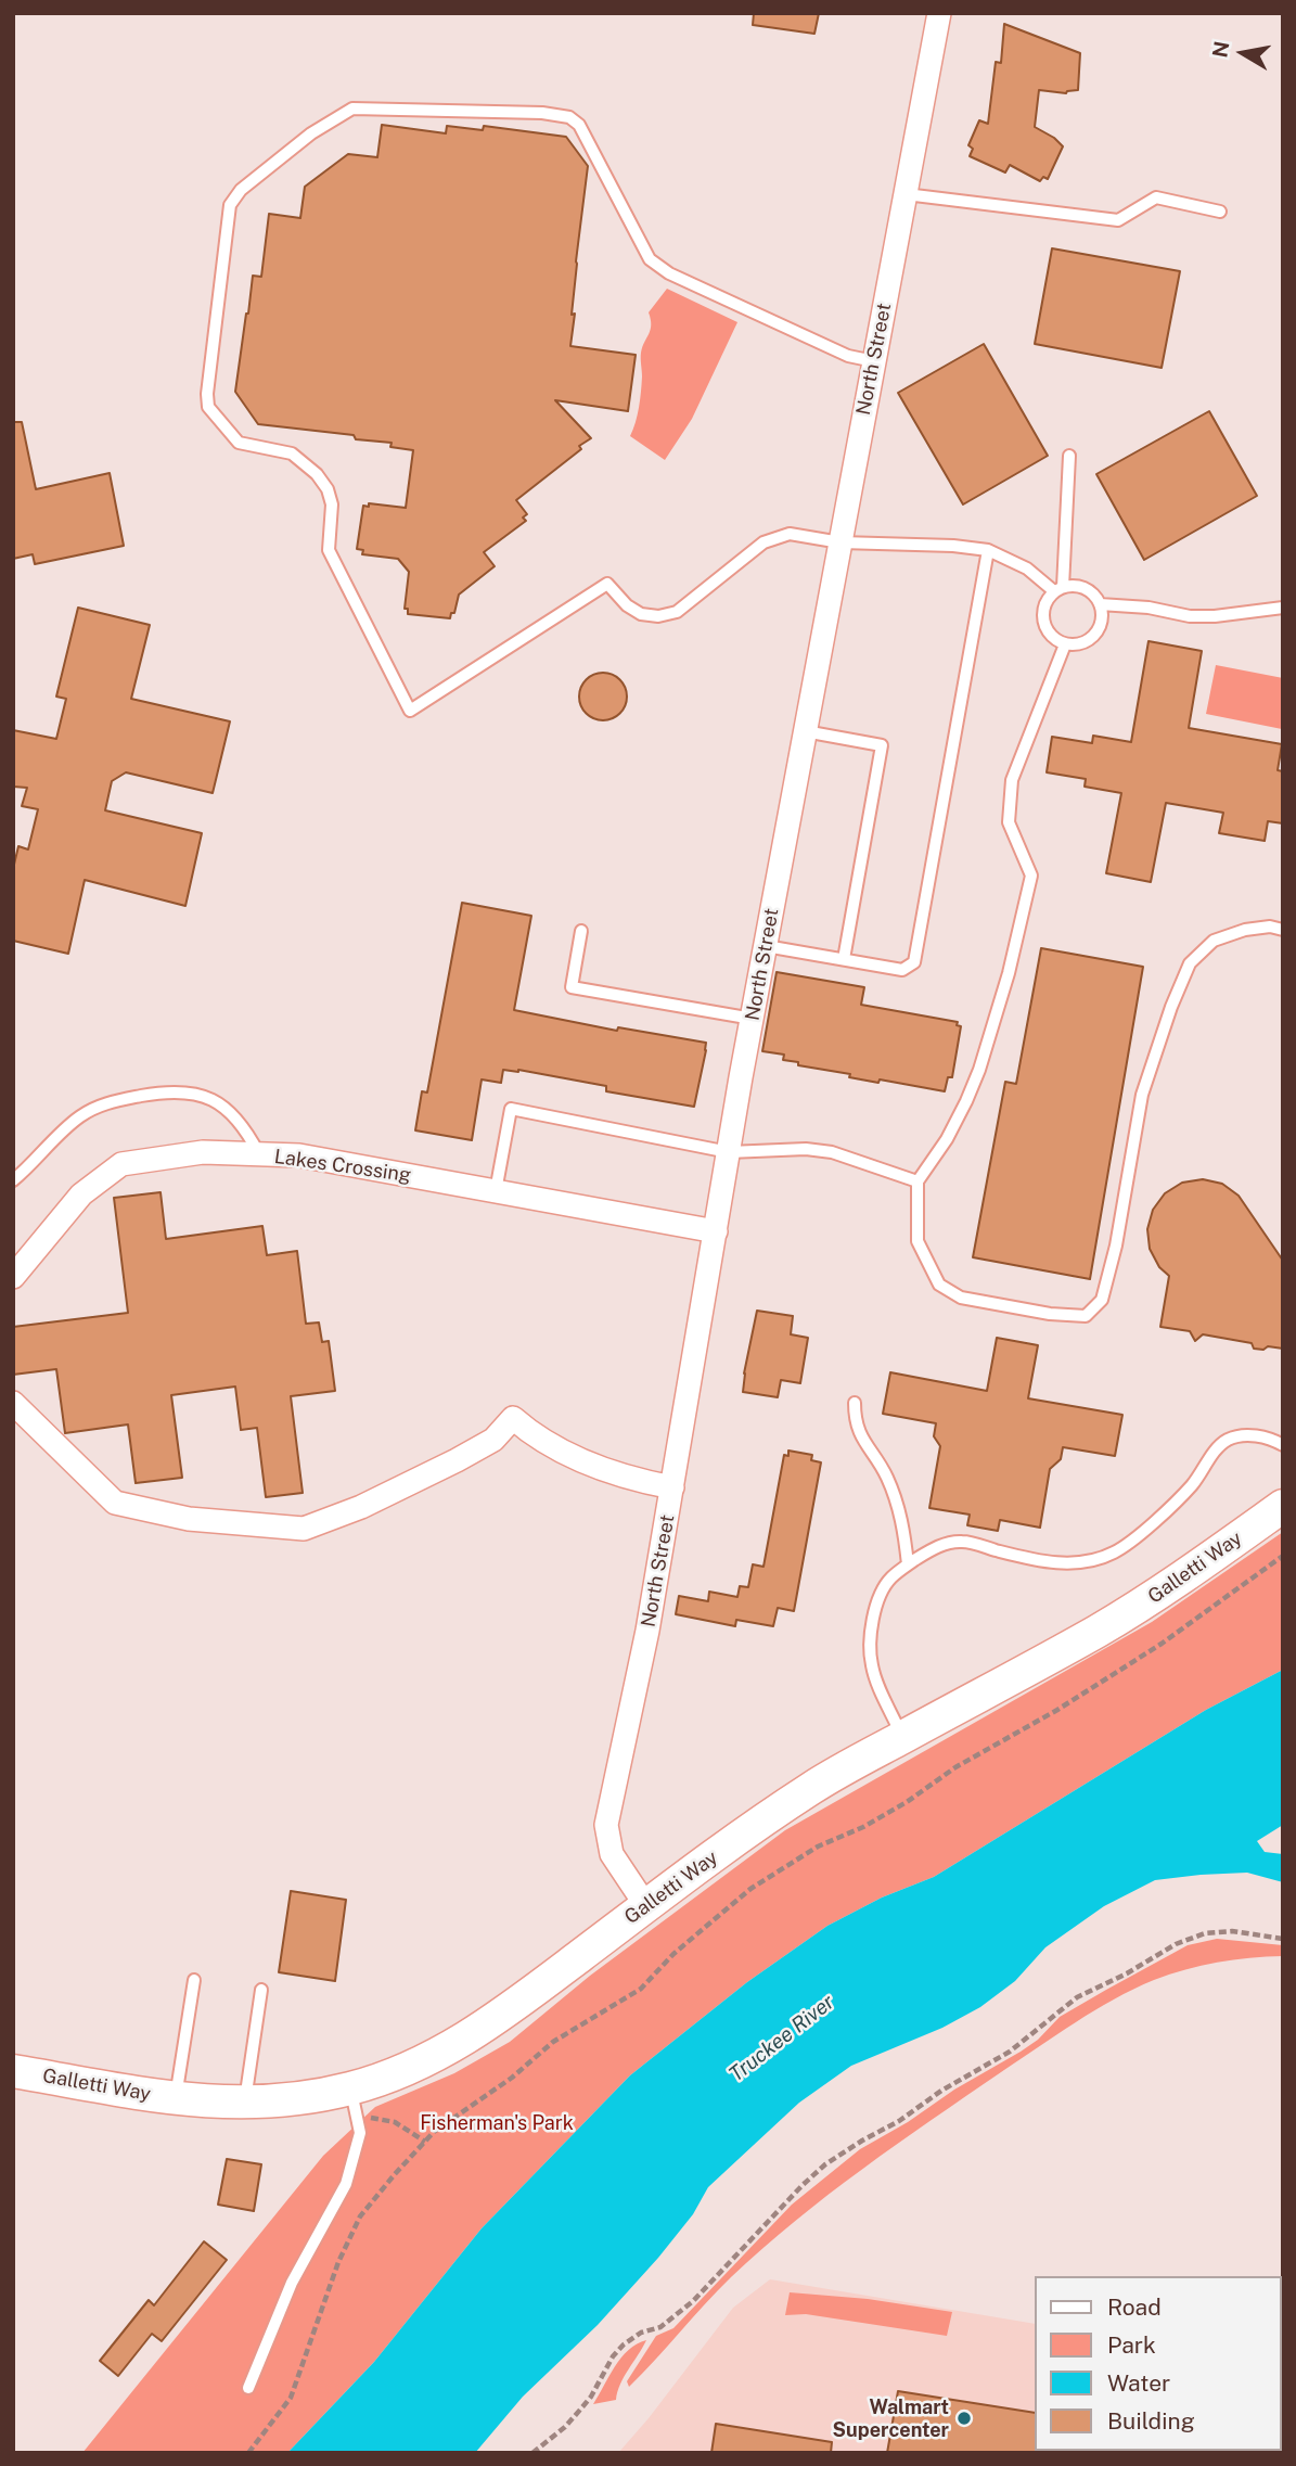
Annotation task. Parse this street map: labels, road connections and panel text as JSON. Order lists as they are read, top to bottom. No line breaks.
{"streets":{"street":["North Street","Lakes Crossing","Galletti Way"]},"crossings":[["North Street","Lakes Crossing"],["North Street","Galletti Way"]],"water":["Truckee River"],"parks":["Fisherman's Park"],"places":["Walmart Supercenter"],"legend":["Road","Park","Water","Building"],"north":"left"}
